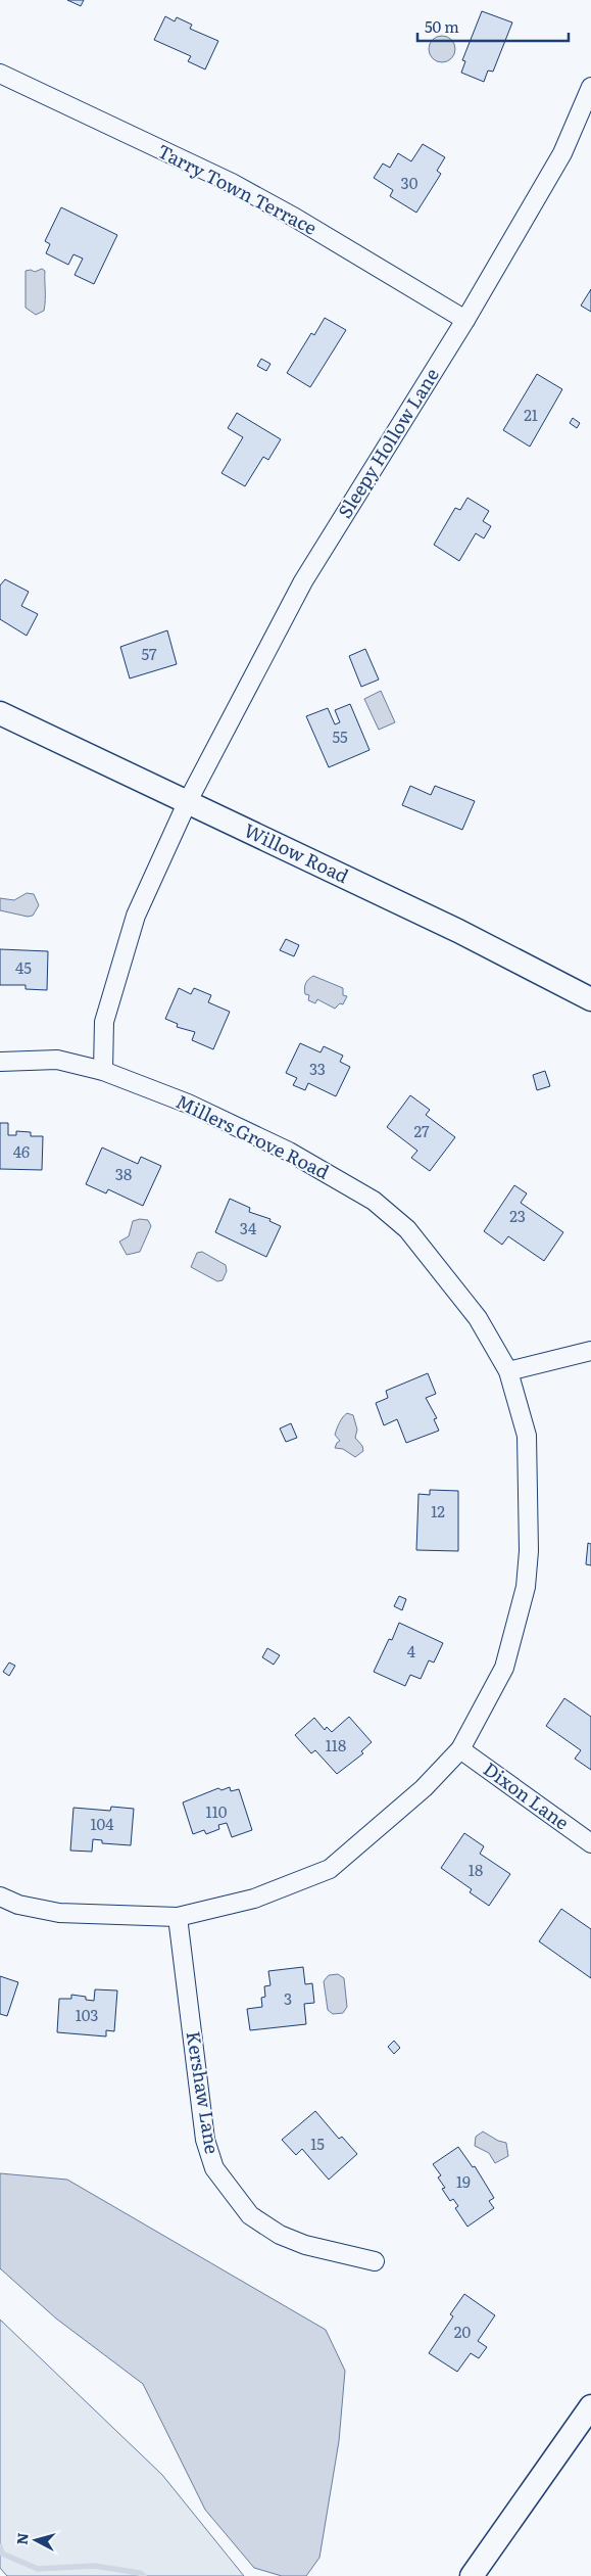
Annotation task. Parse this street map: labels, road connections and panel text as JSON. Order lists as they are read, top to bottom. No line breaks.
{"streets":{"street":["Tarry Town Terrace","Sleepy Hollow Lane","Willow Road","Millers Grove Road","Dixon Lane","Kershaw Lane"]},"crossings":[["Tarry Town Terrace","Sleepy Hollow Lane"],["Sleepy Hollow Lane","Willow Road"],["Millers Grove Road","Dixon Lane"],["Millers Grove Road","Kershaw Lane"]],"house_numbers":["30","21","57","55","45","33","27","46","38","23","34","12","4","118","110","104","18","3","103","15","19","20"],"scale_bar":"50 m","north":"left"}
